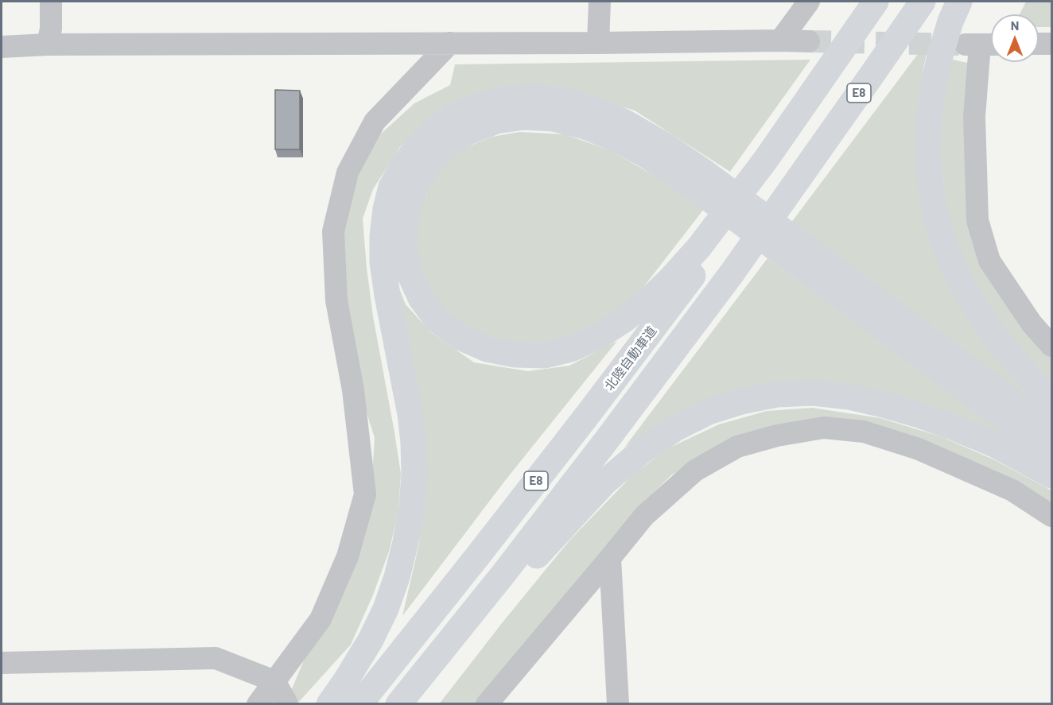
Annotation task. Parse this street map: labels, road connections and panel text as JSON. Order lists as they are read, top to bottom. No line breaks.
{"streets":{"highway":["E8","北陸自動車道"]},"north":"top"}
